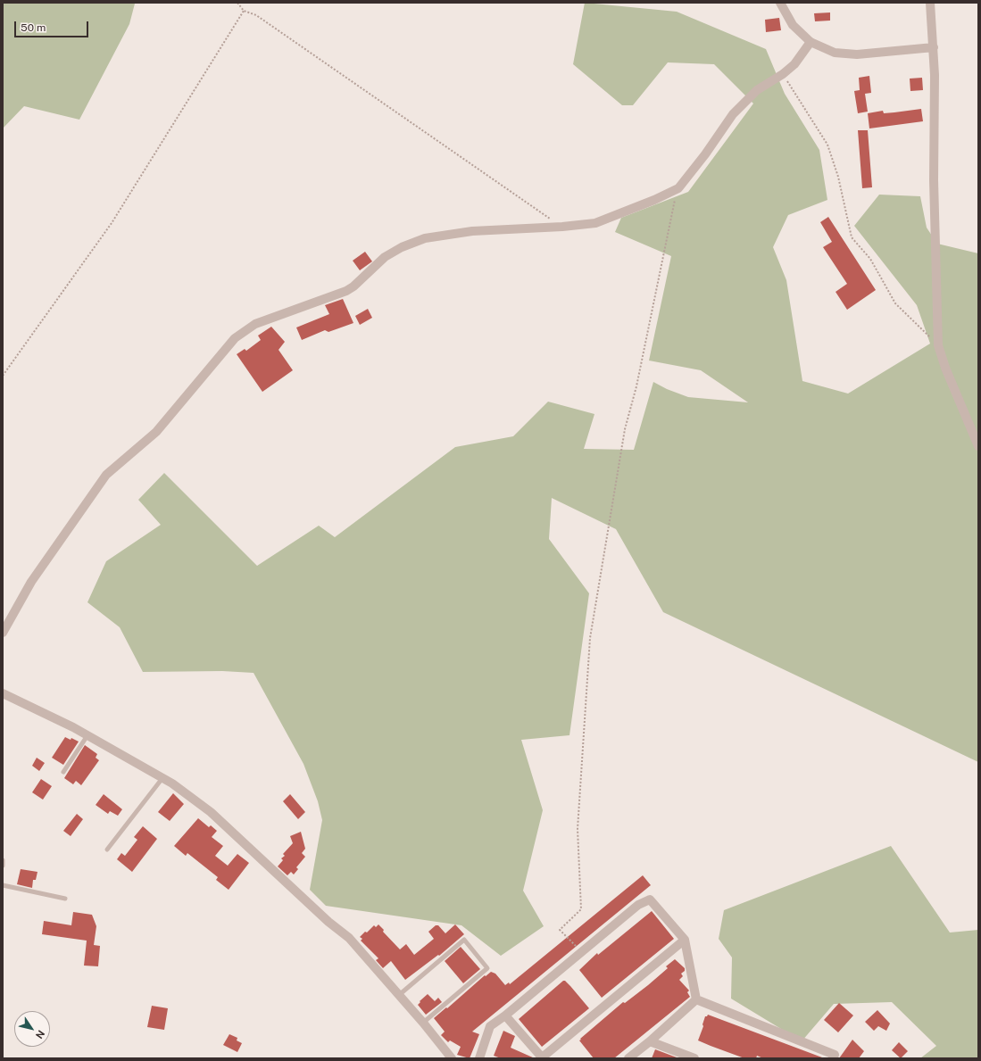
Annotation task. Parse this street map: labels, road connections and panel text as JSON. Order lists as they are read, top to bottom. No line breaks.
{"scale_bar":"50 m","north":"bottom right"}
